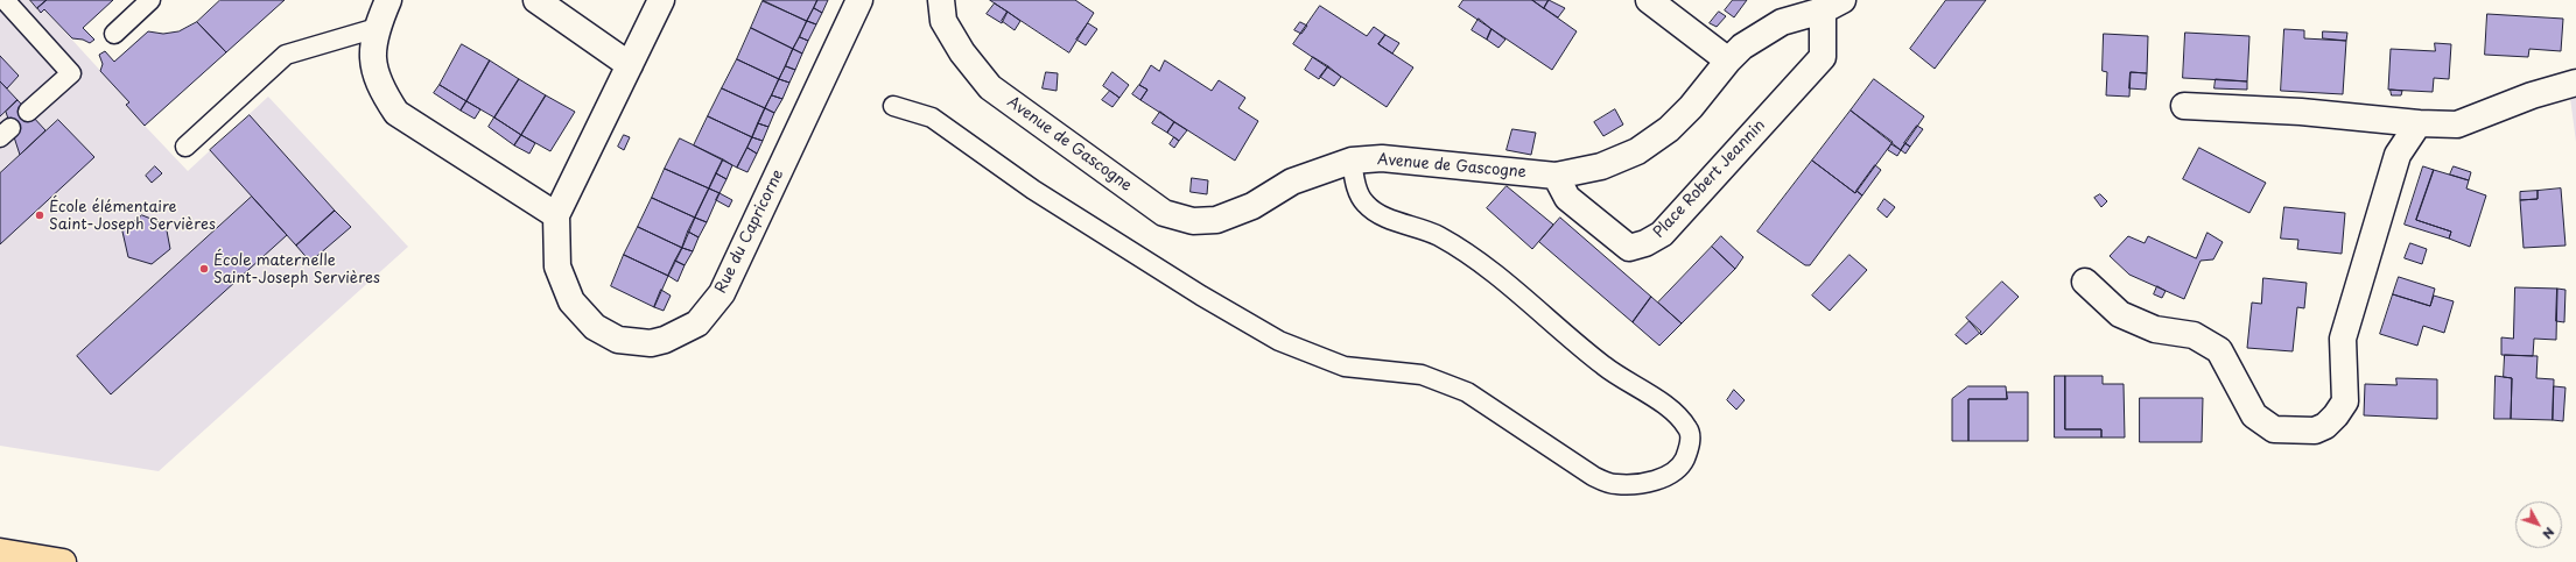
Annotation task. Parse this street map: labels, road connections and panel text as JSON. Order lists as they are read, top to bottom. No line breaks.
{"streets":{"street":["Avenue de Gascogne","Place Robert Jeannin","Rue du Capricorne"]},"crossings":[["Avenue de Gascogne","Place Robert Jeannin"]],"places":["École élémentaire Saint-Joseph Servières","École maternelle Saint-Joseph Servières"],"north":"bottom right"}
